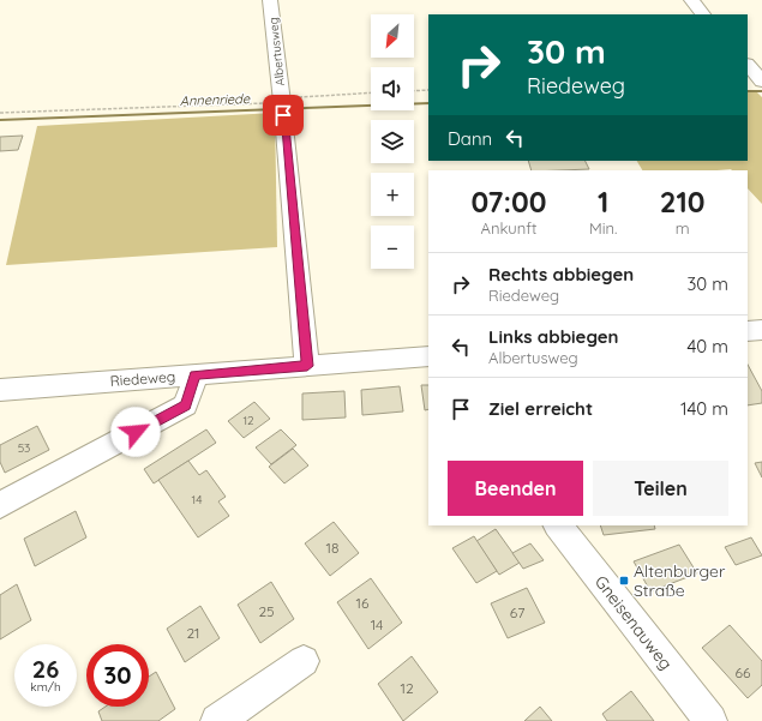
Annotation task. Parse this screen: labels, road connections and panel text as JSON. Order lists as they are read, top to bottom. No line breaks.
{"streets":{"street":["Albertusweg","Riedeweg","Gneisenauweg"]},"crossings":[["Albertusweg","Riedeweg"]],"water":["Annenriede"],"places":{"transit":["Altenburger Straße"]},"house_numbers":["12","53","14","18","16","25","67","14","21","66","12"],"north":"bottom left","page":{"map_buttons":["+","−"],"turn":["30 m","Riedeweg"],"then":"Dann","eta":["07:00","Ankunft","1","Min.","210","m"],"list":[{"name":"Rechts abbiegen","note":"Riedeweg","value":"30 m"},{"name":"Links abbiegen","note":"Albertusweg","value":"40 m"},{"name":"Ziel erreicht","value":"140 m"}],"buttons":["Beenden","Teilen"],"speed":"26 km/h","limit":"30"}}
